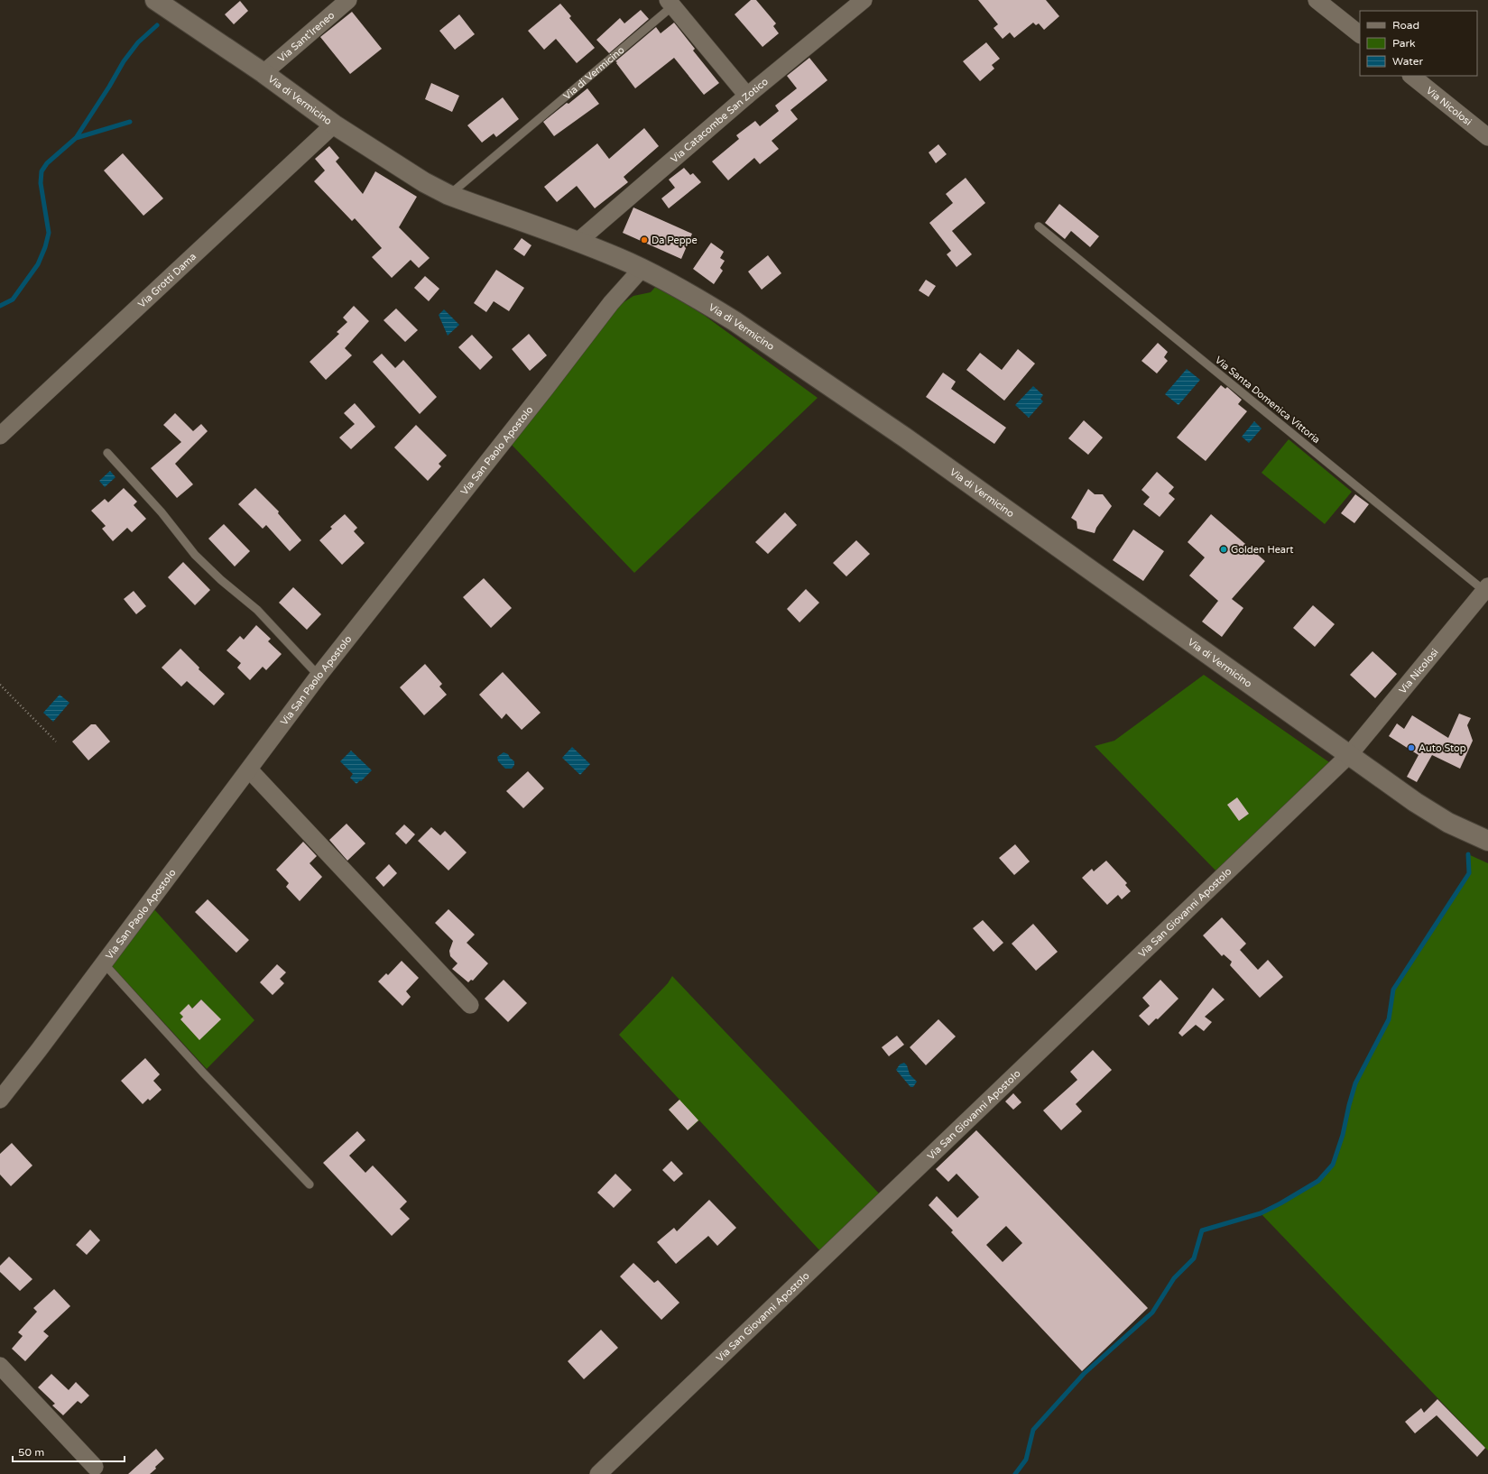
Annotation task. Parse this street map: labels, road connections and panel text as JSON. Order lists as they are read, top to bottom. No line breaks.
{"streets":{"main road":["Via di Vermicino"],"street":["Via Sant'Ireneo","Via Nicolosi","Via Catacombe San Zotico","Via Grotti Dama","Via San Paolo Apostolo","Via San Giovanni Apostolo"],"lane":["Via Santa Domenica Vittoria"]},"crossings":[["Via Sant'Ireneo","Via di Vermicino"],["Via di Vermicino","Via Nicolosi"],["Via di Vermicino","Via Catacombe San Zotico"],["Via di Vermicino","Via Grotti Dama"],["Via di Vermicino","Via San Paolo Apostolo"],["Via di Vermicino","Via San Giovanni Apostolo"],["Via Nicolosi","Via Santa Domenica Vittoria"],["Via Nicolosi","Via San Giovanni Apostolo"]],"places":["Da Peppe","Golden Heart","Auto Stop"],"legend":["Road","Park","Water"],"scale_bar":"50 m"}
